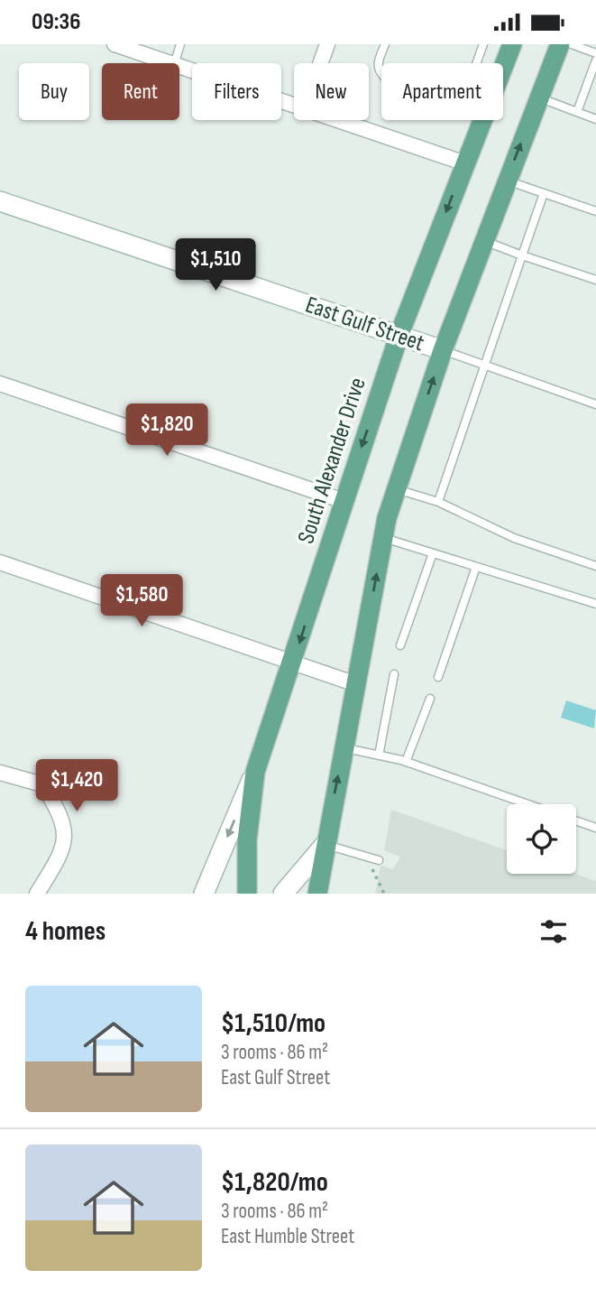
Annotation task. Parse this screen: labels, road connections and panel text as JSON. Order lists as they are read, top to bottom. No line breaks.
{"streets":{"main road":["South Alexander Drive"],"street":["East Gulf Street"]},"crossings":[["East Gulf Street","South Alexander Drive"]],"page":{"status":"09:36","chip":["Buy","Rent","Filters","New","Apartment"],"price":["$1,510","$1,820","$1,580","$1,420"],"heading":"4 homes","list":[{"name":"$1,510/mo","note":"3 rooms · 86 m² · East Gulf Street"},{"name":"$1,820/mo","note":"3 rooms · 86 m² · East Humble Street"}]}}
